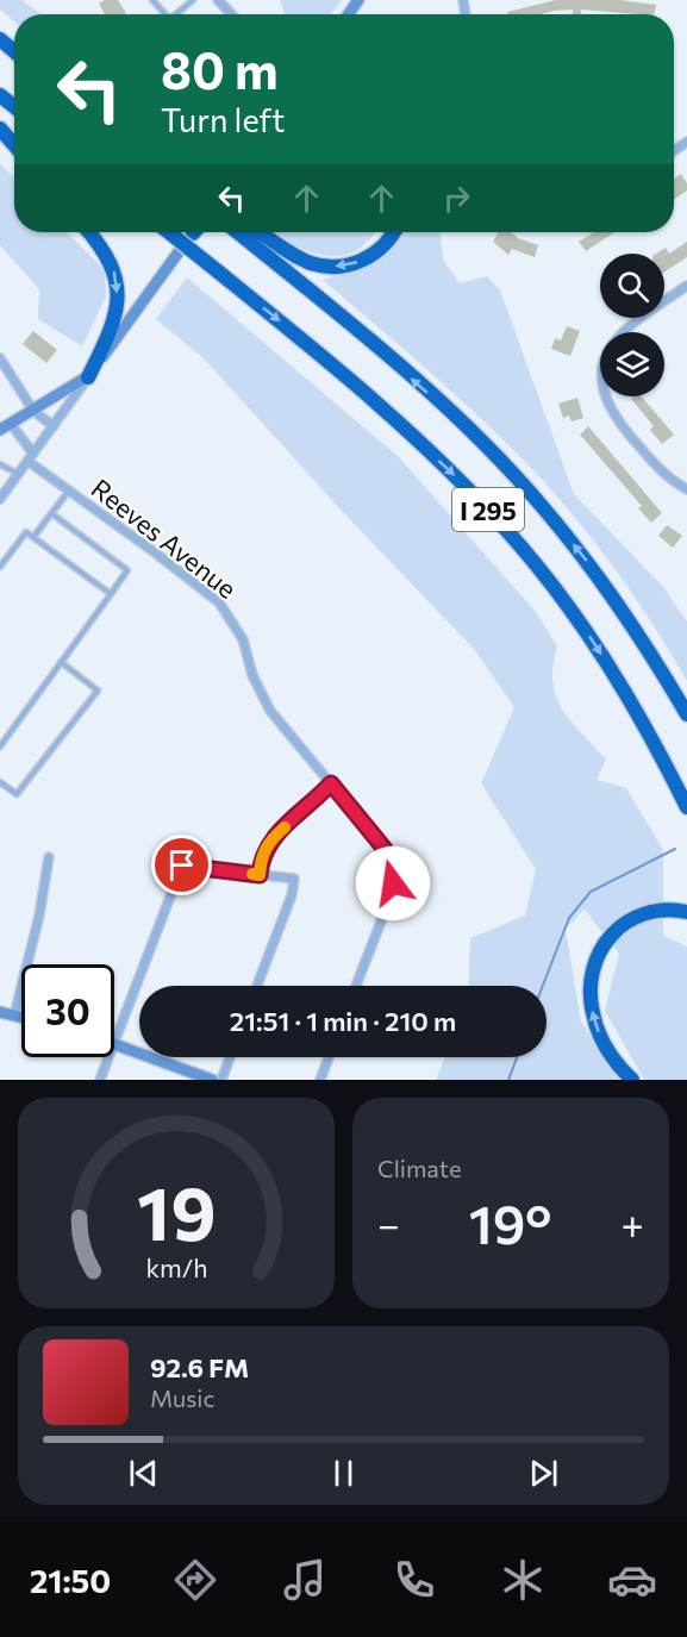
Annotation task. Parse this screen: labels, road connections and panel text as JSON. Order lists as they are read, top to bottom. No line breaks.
{"streets":{"highway":["I 295"],"street":["Reeves Avenue"]},"page":{"turn":["80 m","Turn left"],"limit":"30","trip":"21:51 · 1 min · 210 m","tile":"Climate","heat":["−","19°","+"],"song":["92.6 FM","Music"],"tabs":"21:50","gauge":["19","km/h"]}}
